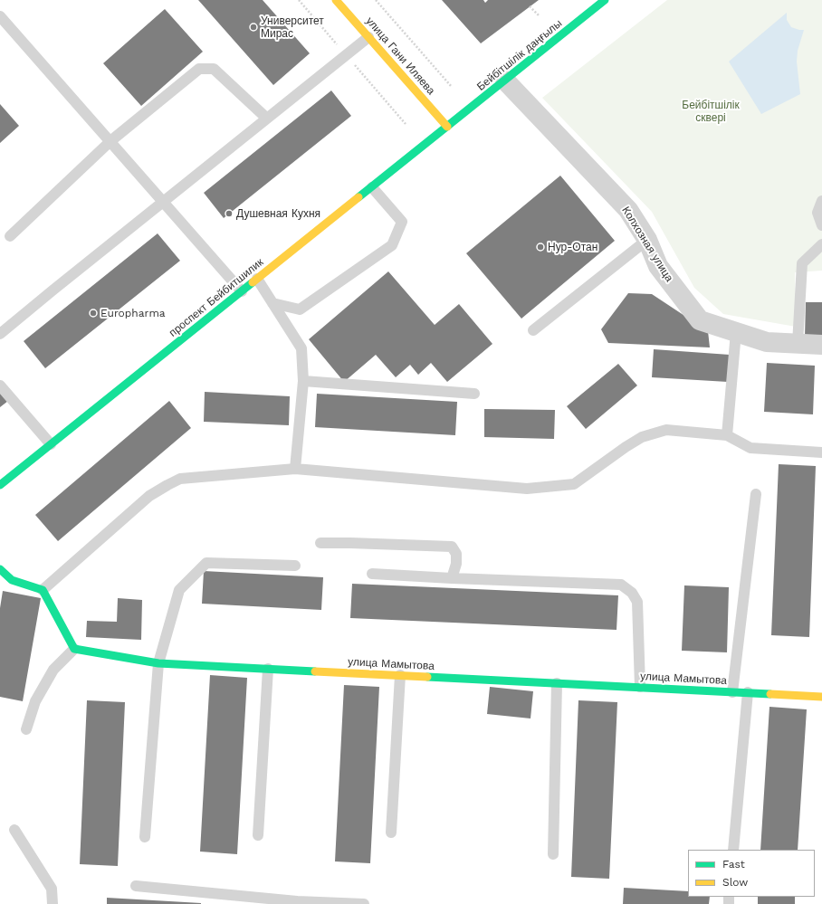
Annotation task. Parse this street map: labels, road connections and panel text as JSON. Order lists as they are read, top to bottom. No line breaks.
{"streets":{"street":["Бейбітшілік даңғылы","улица Гани Иляева","Колхозная улица","проспект Бейбитшилик","улица Мамытова"]},"crossings":[["Бейбітшілік даңғылы","улица Гани Иляева"],["Бейбітшілік даңғылы","Колхозная улица"],["Бейбітшілік даңғылы","проспект Бейбитшилик"],["улица Гани Иляева","проспект Бейбитшилик"]],"parks":["Бейбітшілік сквері"],"places":["Университет Мирас","Душевная Кухня","Нур-Отан","Europharma"],"legend":["Fast","Slow"]}
